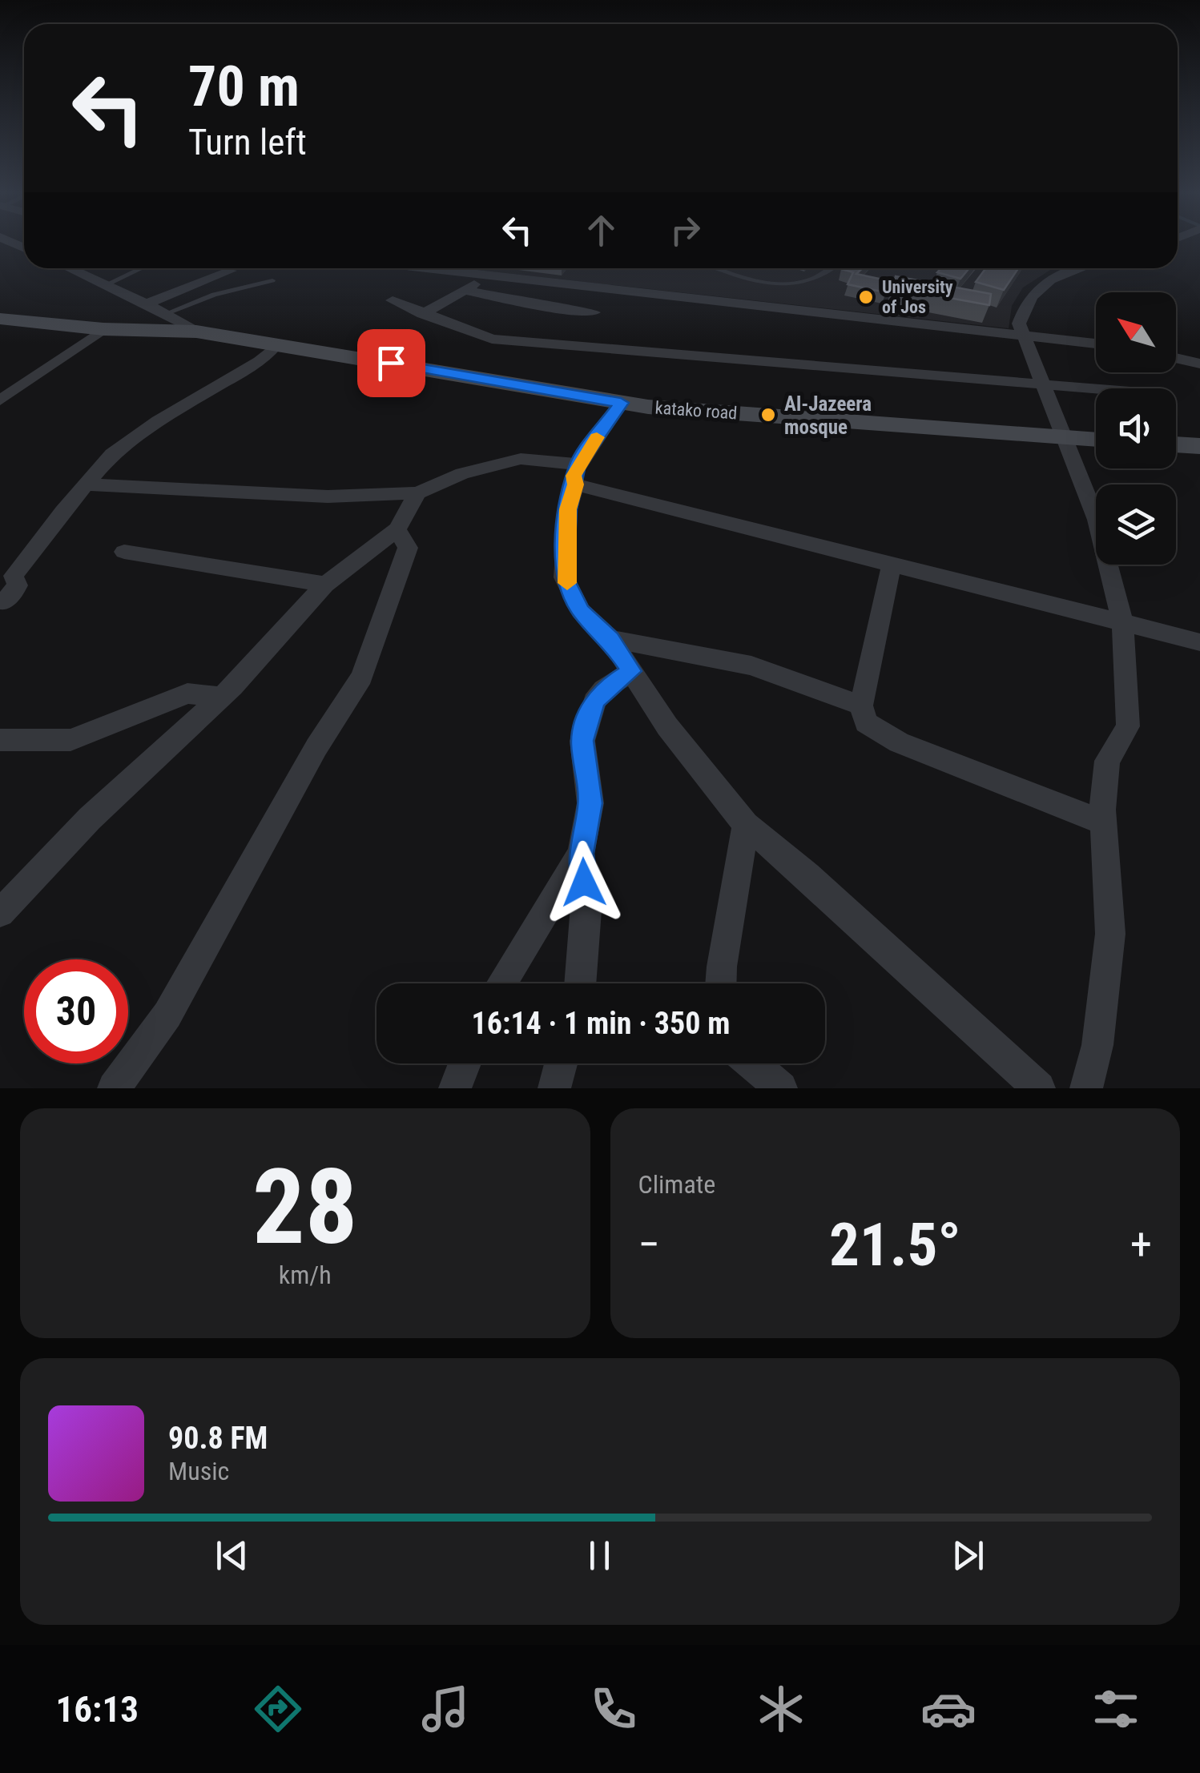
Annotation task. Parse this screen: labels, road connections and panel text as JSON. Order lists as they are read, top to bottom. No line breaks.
{"streets":{"street":["katako road"]},"places":["University of Jos","Al-Jazeera mosque"],"north":"top left","page":{"turn":["70 m","Turn left"],"limit":"30","trip":"16:14 · 1 min · 350 m","tile":[["28","km/h"],"Climate"],"heat":["−","21.5°","+"],"song":["90.8 FM","Music"],"tabs":"16:13"}}
